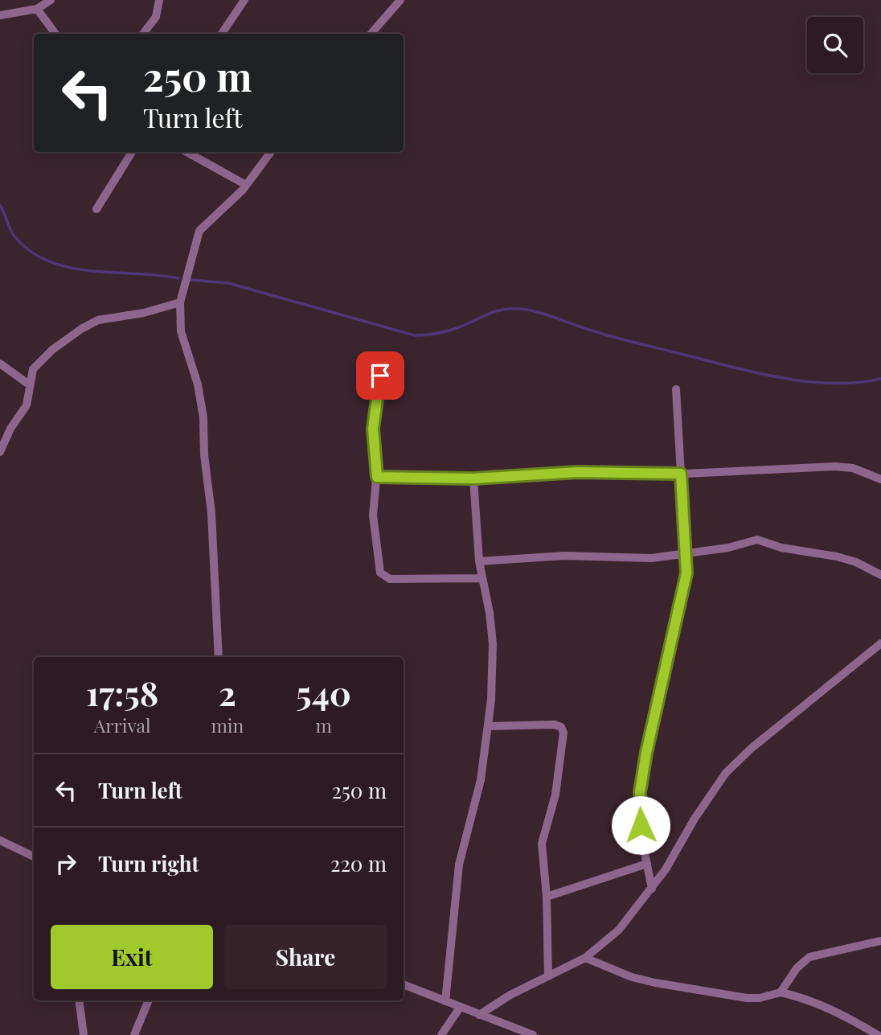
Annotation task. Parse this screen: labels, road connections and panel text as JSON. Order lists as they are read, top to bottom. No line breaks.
{"page":{"turn":["250 m","Turn left"],"eta":["17:58","Arrival","2","min","540","m"],"list":[{"name":"Turn left","value":"250 m"},{"name":"Turn right","value":"220 m"}],"buttons":["Exit","Share"]}}
